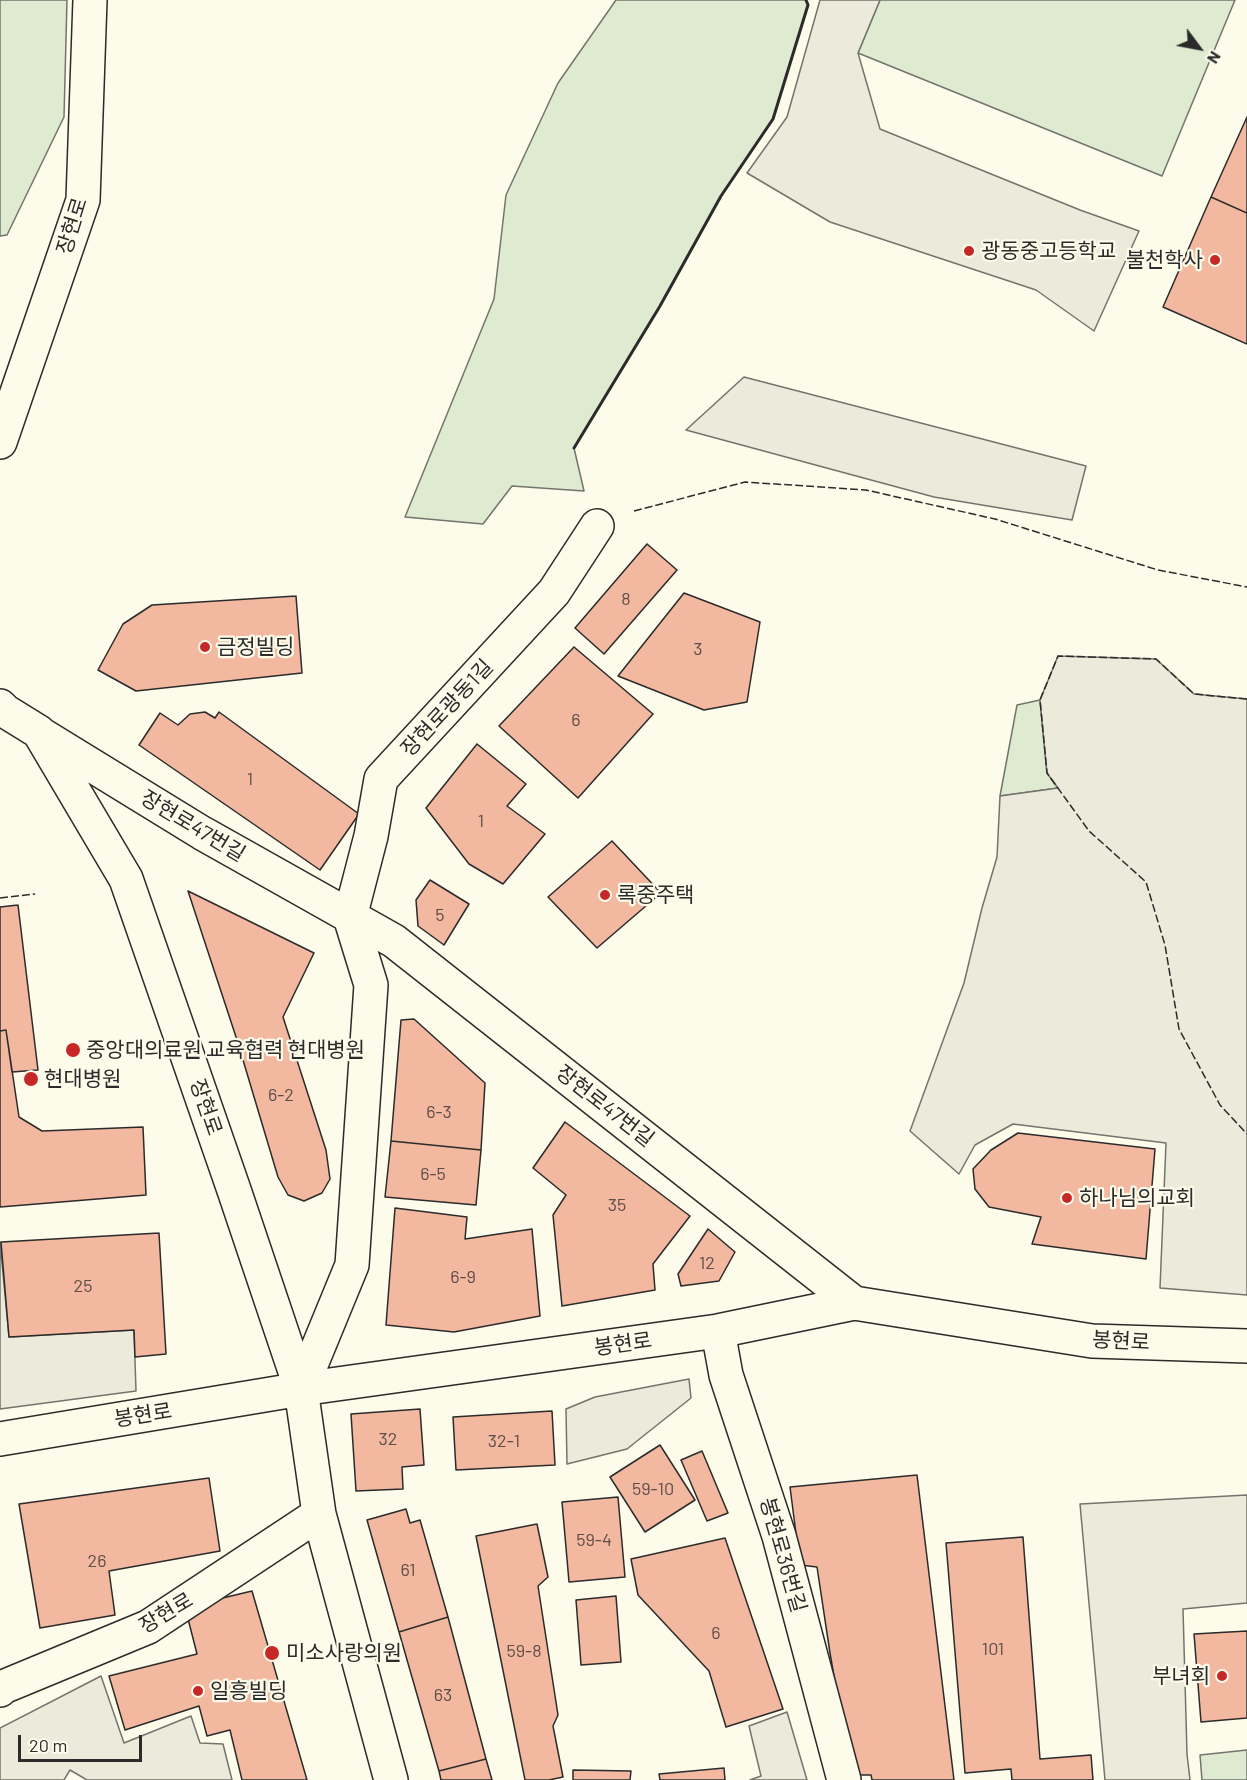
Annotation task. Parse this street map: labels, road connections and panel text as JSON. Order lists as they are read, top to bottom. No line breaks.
{"streets":{"street":["장현로","장현로광동1길","장현로47번길","봉현로","봉현로36번길"]},"crossings":[["장현로","장현로47번길"],["장현로","봉현로"],["장현로광동1길","장현로47번길"],["장현로47번길","봉현로"],["봉현로","봉현로36번길"]],"places":["광동중고등학교","불천학사","금정빌딩","록중주택","중앙대의료원 교육협력 현대병원","현대병원","하나님의교회","미소사랑의원","부녀회","일흥빌딩"],"house_numbers":["8","3","6","1","1","5","6-2","6-3","6-5","35","12","6-9","25","32","32-1","59-10","59-4","26","61","6","101","59-8","63"],"scale_bar":"20 m","north":"bottom right"}
